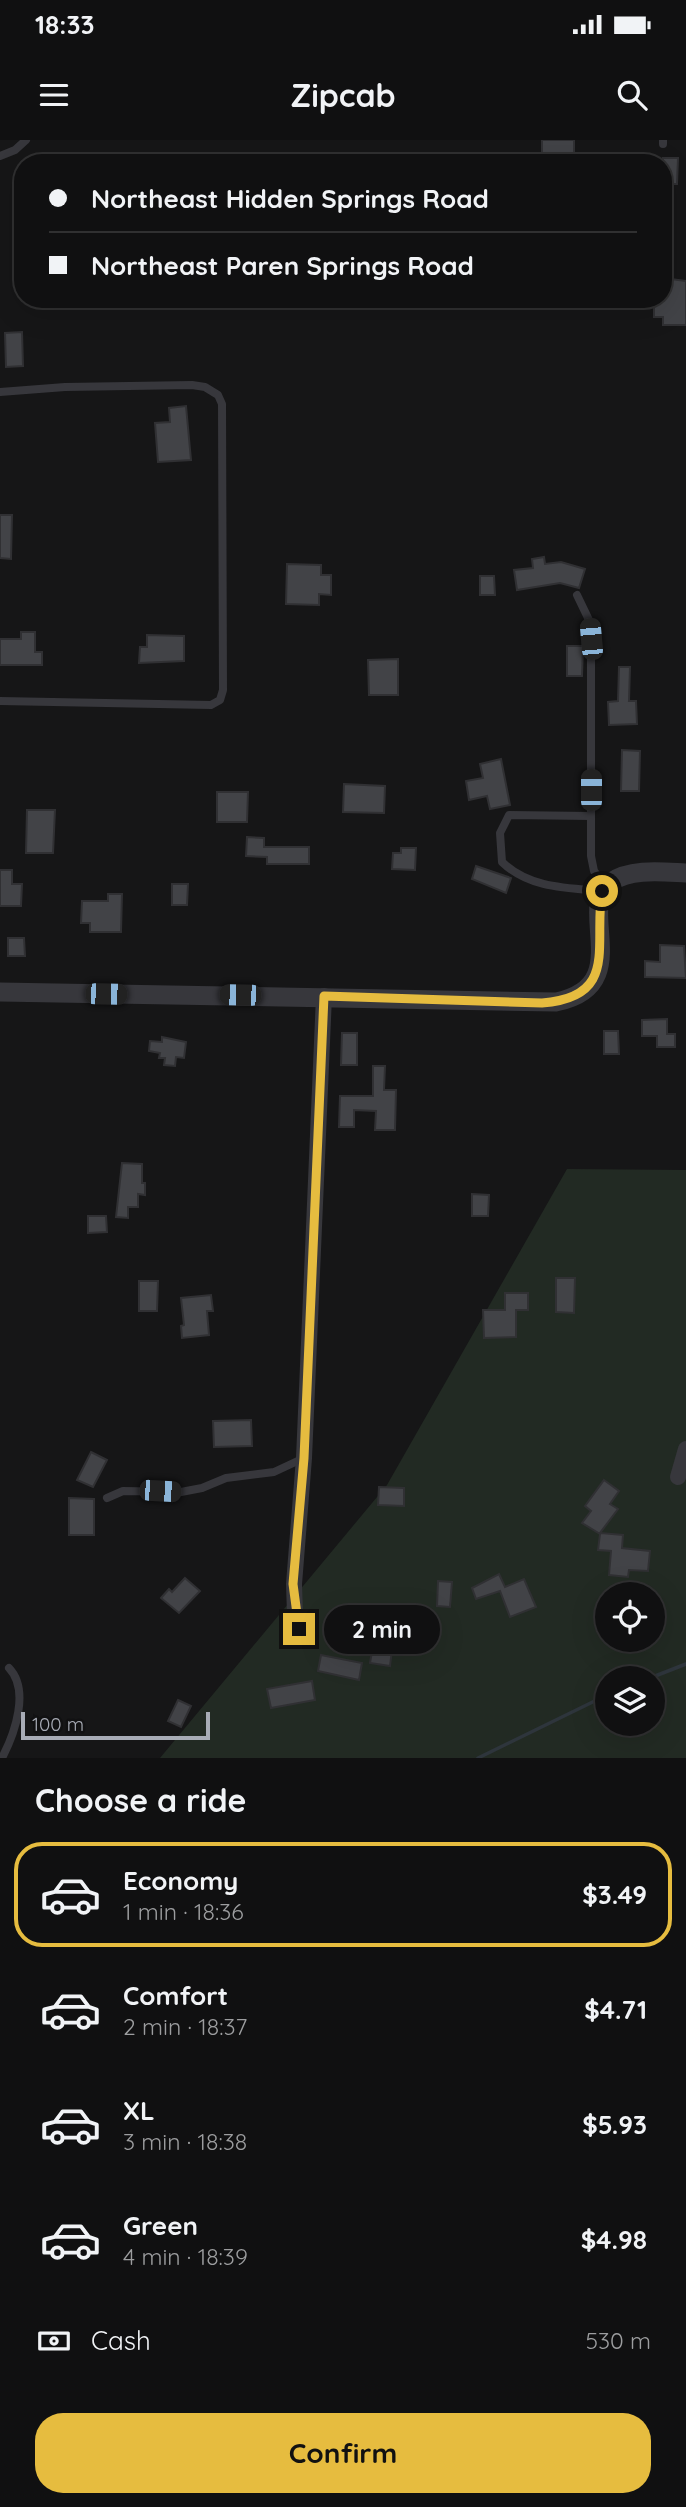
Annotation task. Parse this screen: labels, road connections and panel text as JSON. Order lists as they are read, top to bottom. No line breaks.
{"scale_bar":"100 m","page":{"status":"18:33","header":"Zipcab","banner":["Northeast Hidden Springs Road","Northeast Paren Springs Road"],"bubble":"2 min","scale":"100 m","heading":"Choose a ride","list":[{"name":"Economy","note":"1 min · 18:36","value":"$3.49"},{"name":"Comfort","note":"2 min · 18:37","value":"$4.71"},{"name":"XL","note":"3 min · 18:38","value":"$5.93"},{"name":"Green","note":"4 min · 18:39","value":"$4.98"}],"pay":["Cash","530 m"],"buttons":"Confirm"}}
